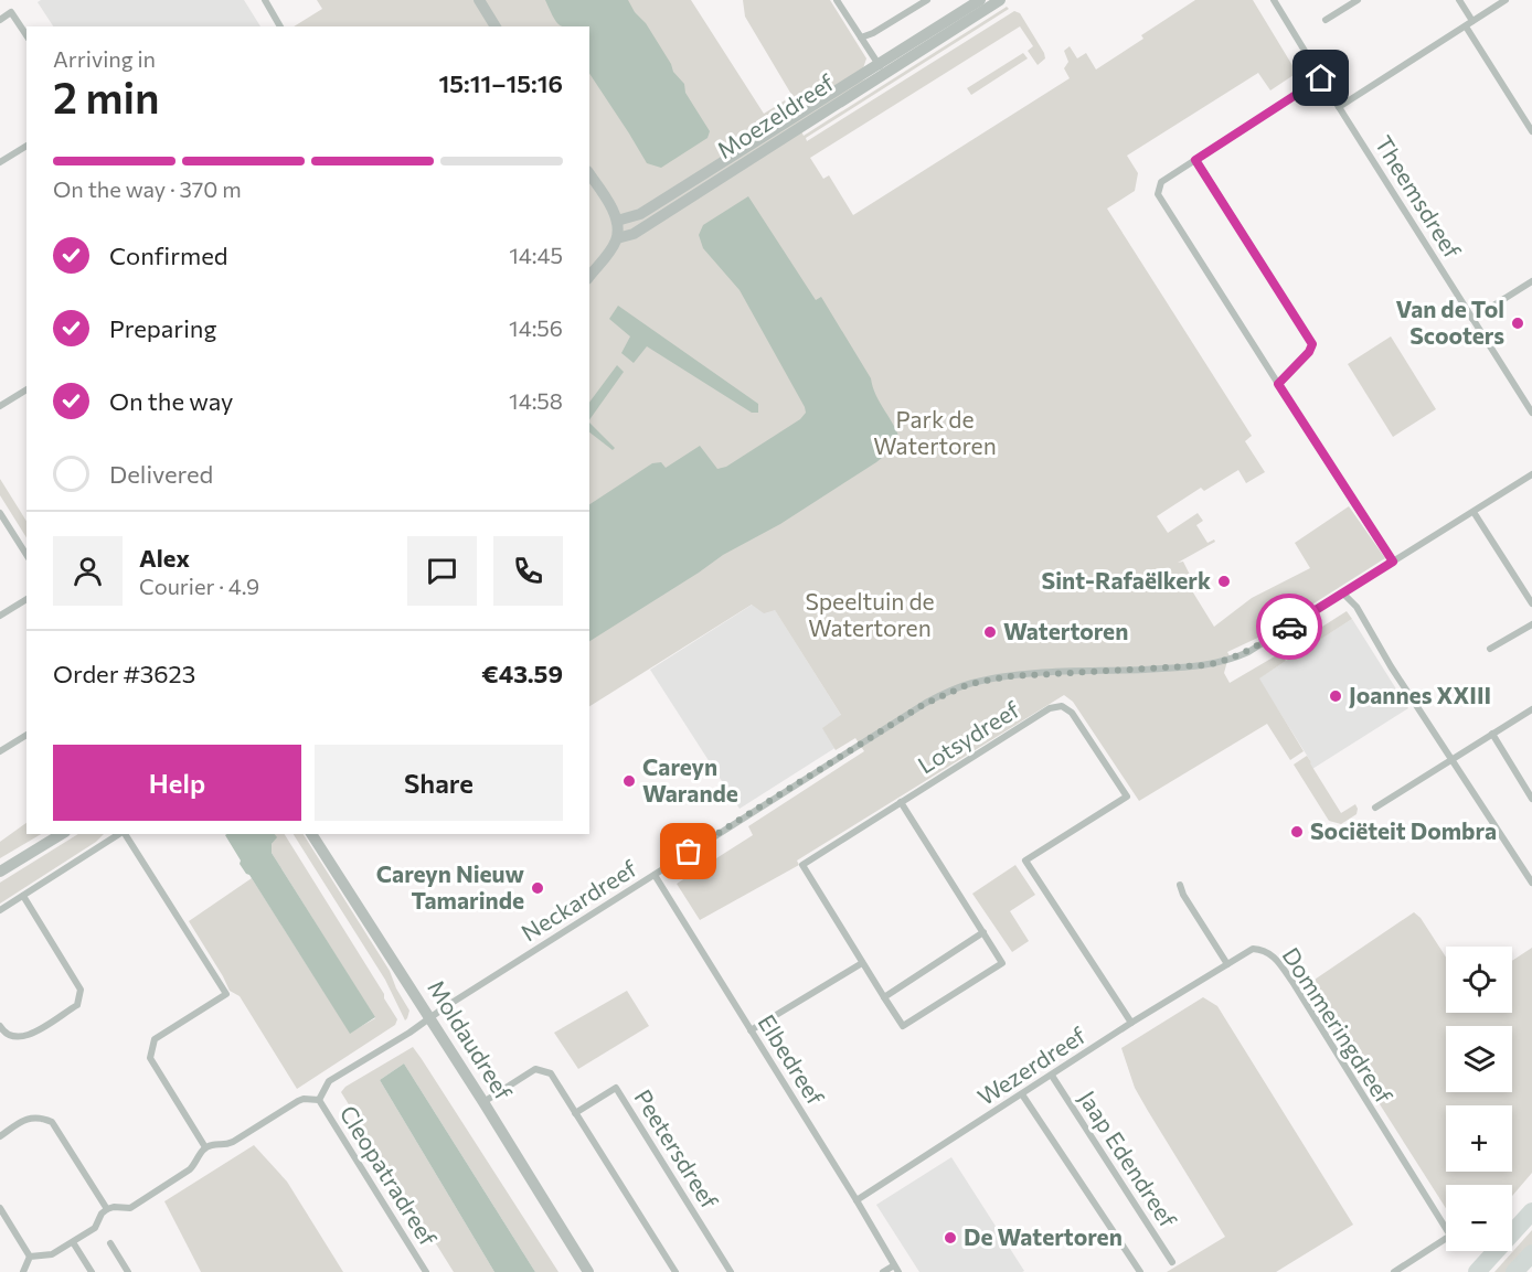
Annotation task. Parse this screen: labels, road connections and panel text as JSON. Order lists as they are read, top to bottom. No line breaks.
{"streets":{"street":["Moezeldreef","Theemsdreef","Lotsydreef","Neckardreef","Dommeringdreef","Moldaudreef","Elbedreef","Wezerdreef","Peetersdreef","Jaap Edendreef","Cleopatradreef"]},"crossings":[["Lotsydreef","Wezerdreef"],["Neckardreef","Moldaudreef"],["Neckardreef","Elbedreef"],["Neckardreef","Cleopatradreef"],["Dommeringdreef","Wezerdreef"],["Elbedreef","Wezerdreef"],["Wezerdreef","Jaap Edendreef"]],"parks":["Park de Watertoren","Speeltuin de Watertoren"],"places":["Van de Tol Scooters","Sint-Rafaëlkerk","Watertoren","Joannes XXIII","Careyn Warande","Sociëteit Dombra","Careyn Nieuw Tamarinde","De Watertoren"],"page":{"heading":["2 min","Arriving in","15:11–15:16"],"panel":["Alex","Courier · 4.9","Order #3623","€43.59"],"bar":"On the way · 370 m","list":[["Confirmed","14:45"],["Preparing","14:56"],["On the way","14:58"],"Delivered"],"buttons":["Help","Share"],"map_buttons":["+","−"]}}
